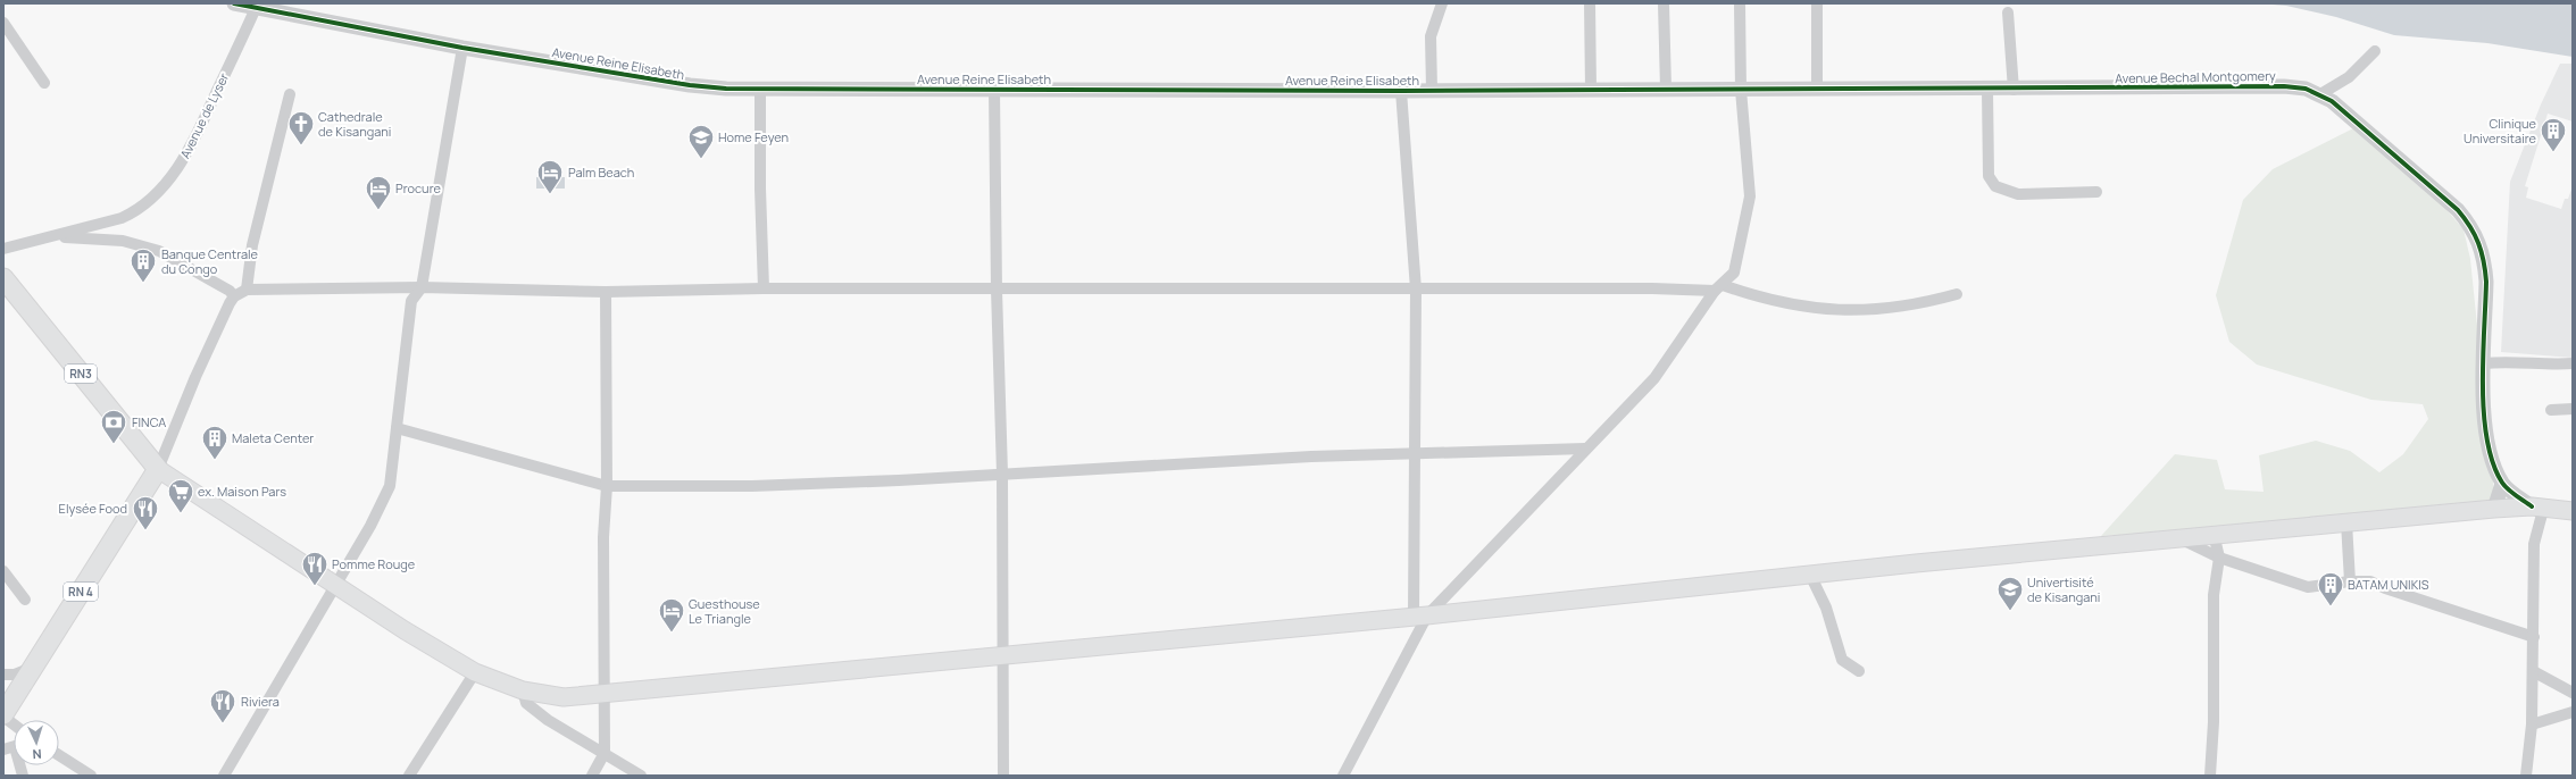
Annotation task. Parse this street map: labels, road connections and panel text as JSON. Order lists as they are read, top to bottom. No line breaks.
{"streets":{"highway":["RN3","RN 4"],"street":["Avenue Reine Elisabeth","Avenue Bechal Montgomery","Avenue de Lyser"]},"crossings":[["Avenue Reine Elisabeth","Avenue Bechal Montgomery"],["Avenue Reine Elisabeth","Avenue de Lyser"],["RN3","RN 4"]],"places":{"church":["Cathedrale de Kisangani"],"building":["Clinique Universitaire","Banque Centrale du Congo","Maleta Center","BATAM UNIKIS"],"school or university":["Home Feyen","Univertisité de Kisangani"],"hotel":["Palm Beach","Procure","Guesthouse Le Triangle"],"bank":["FINCA"],"supermarket":["ex. Maison Pars"],"restaurant":["Elysée Food","Pomme Rouge","Riviera"]},"north":"bottom"}
